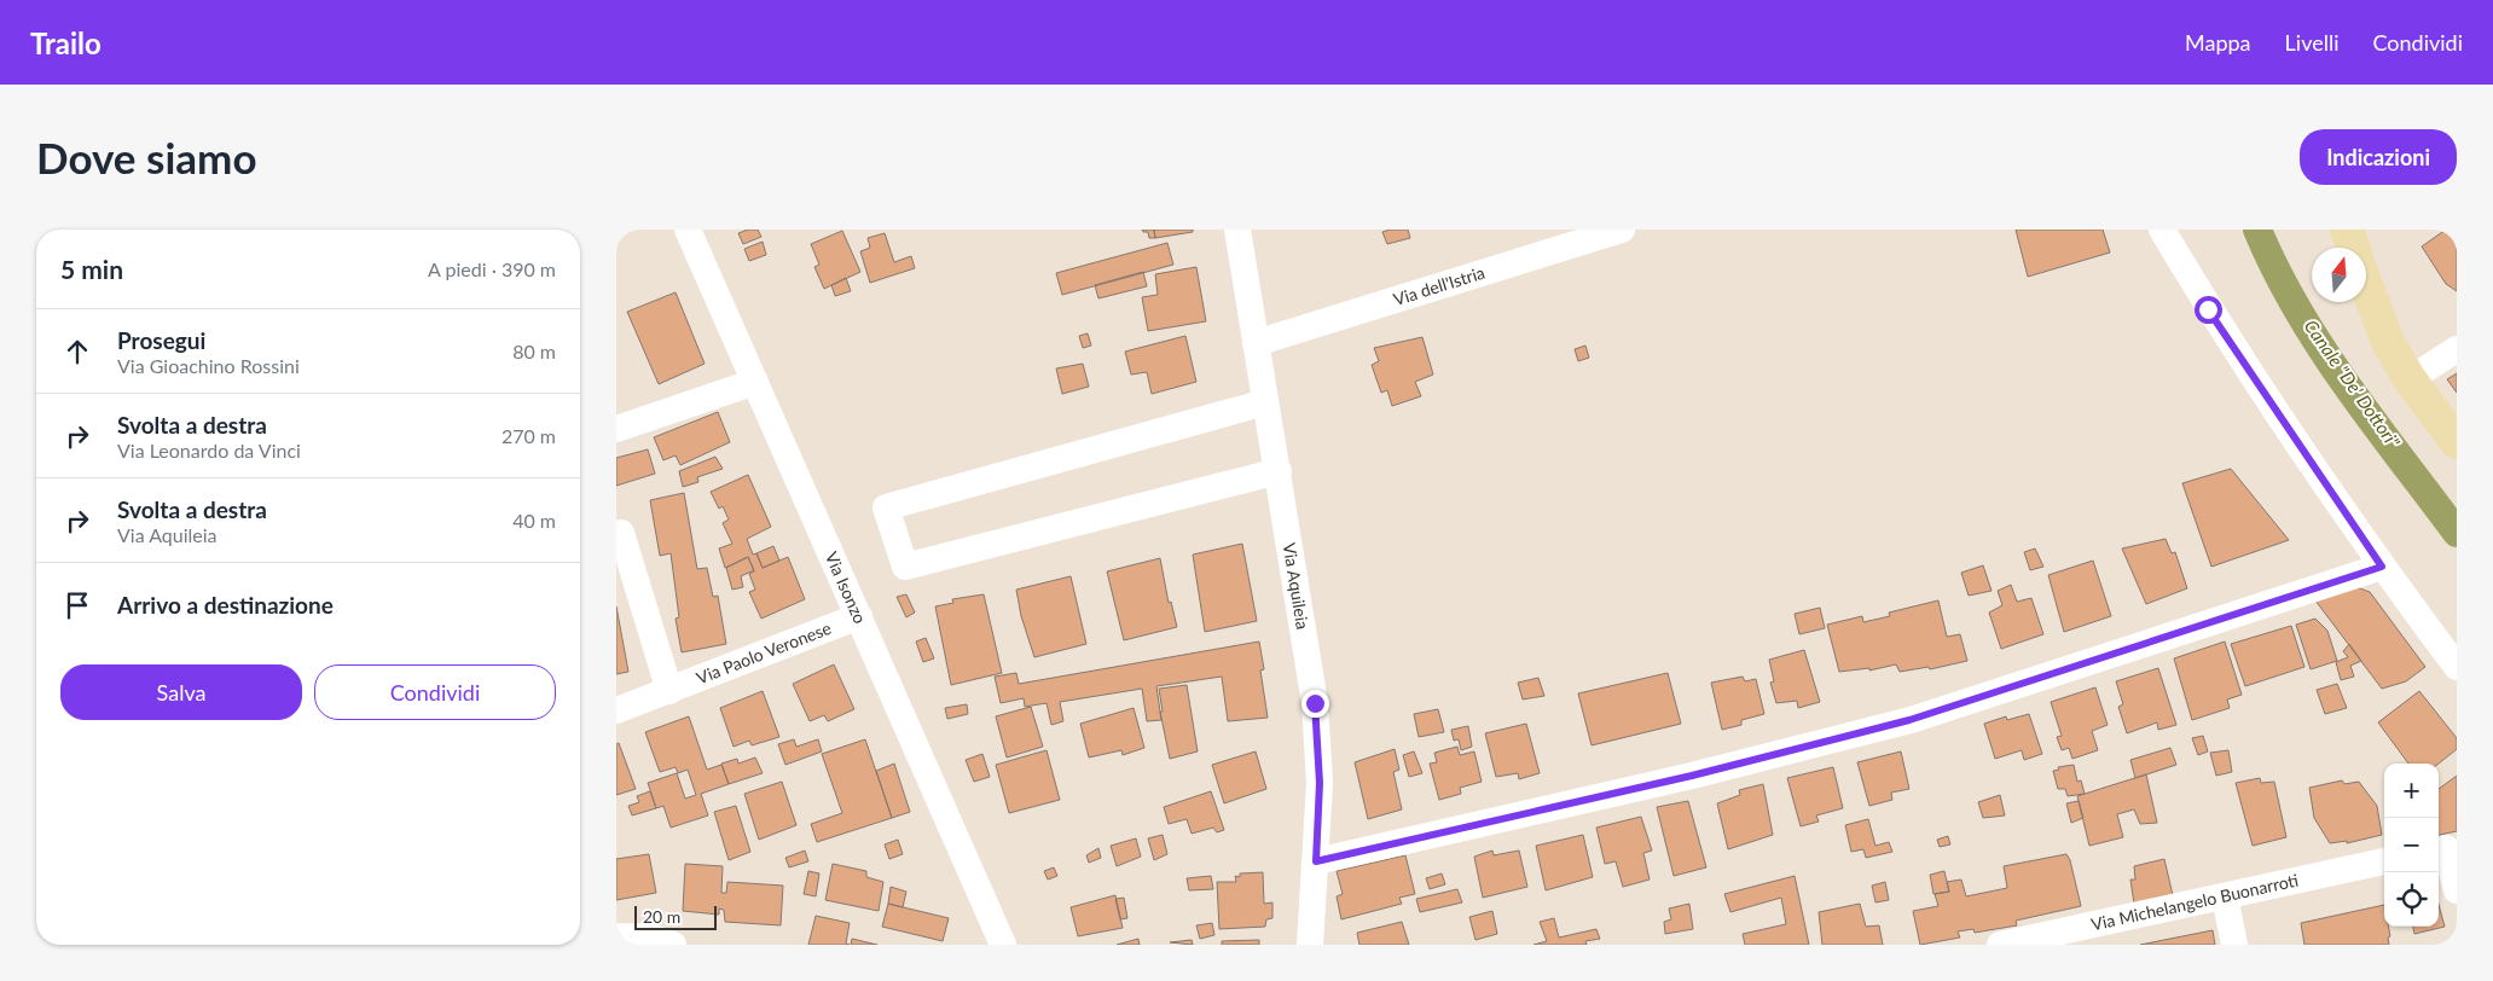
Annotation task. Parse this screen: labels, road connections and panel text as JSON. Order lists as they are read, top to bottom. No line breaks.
{"streets":{"street":["Via dell'Istria","Via Aquileia","Via Isonzo","Via Paolo Veronese","Via Michelangelo Buonarroti"]},"crossings":[["Via dell'Istria","Via Aquileia"],["Via Isonzo","Via Paolo Veronese"]],"water":["Canale \"De' Dottori\""],"scale_bar":"20 m","north":"top","page":{"header":"Trailo","nav":["Mappa","Livelli","Condividi"],"buttons":["Indicazioni",["Salva","Condividi"]],"title":"Dove siamo","heading":["5 min","A piedi · 390 m"],"list":[["Prosegui","Via Gioachino Rossini","80 m"],["Svolta a destra","Via Leonardo da Vinci","270 m"],["Svolta a destra","Via Aquileia","40 m"],"Arrivo a destinazione"],"map_buttons":["+","−"],"scale":"20 m"}}
